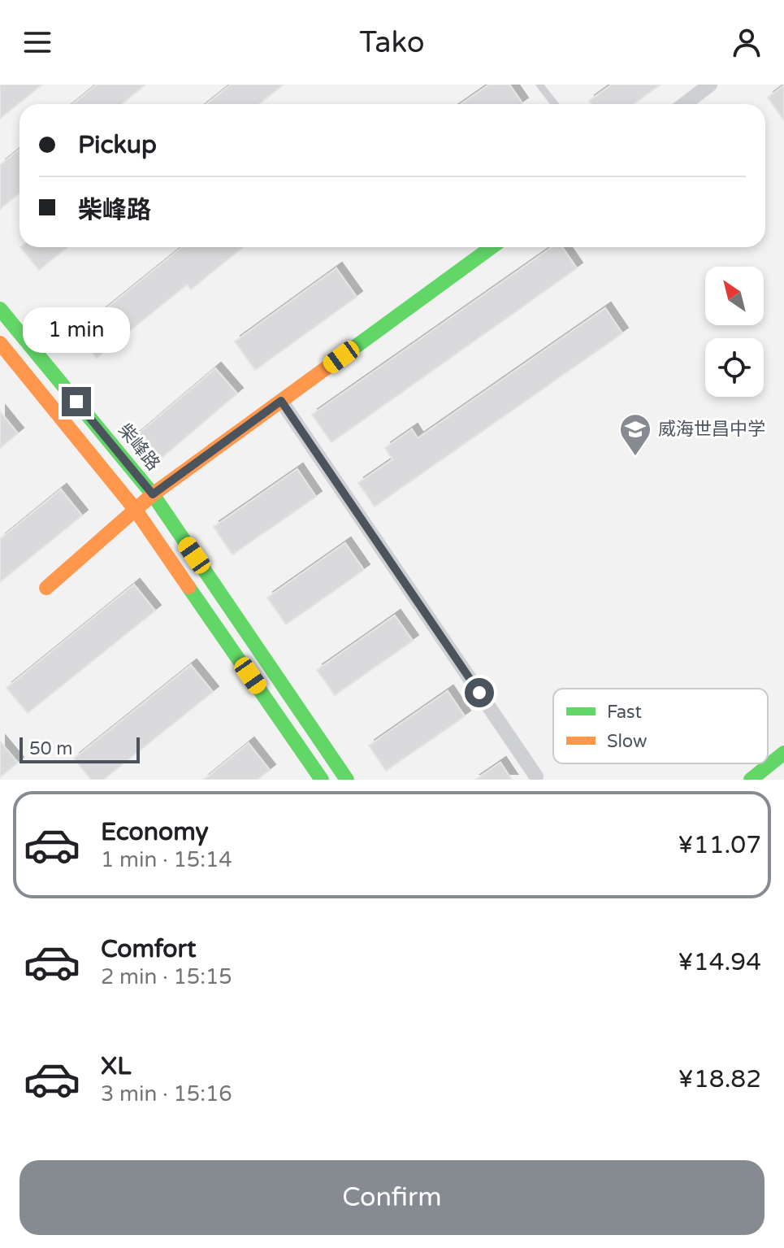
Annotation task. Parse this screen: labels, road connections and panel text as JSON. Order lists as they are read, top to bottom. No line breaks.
{"streets":{"street":["柴峰路"]},"places":{"school or university":["威海世昌中学"]},"legend":["Fast","Slow"],"scale_bar":"50 m","north":"top left","page":{"header":"Tako","banner":["Pickup","柴峰路"],"bubble":"1 min","scale":"50 m","list":[{"name":"Economy","note":"1 min · 15:14","value":"¥11.07"},{"name":"Comfort","note":"2 min · 15:15","value":"¥14.94"},{"name":"XL","note":"3 min · 15:16","value":"¥18.82"}],"buttons":"Confirm"}}
